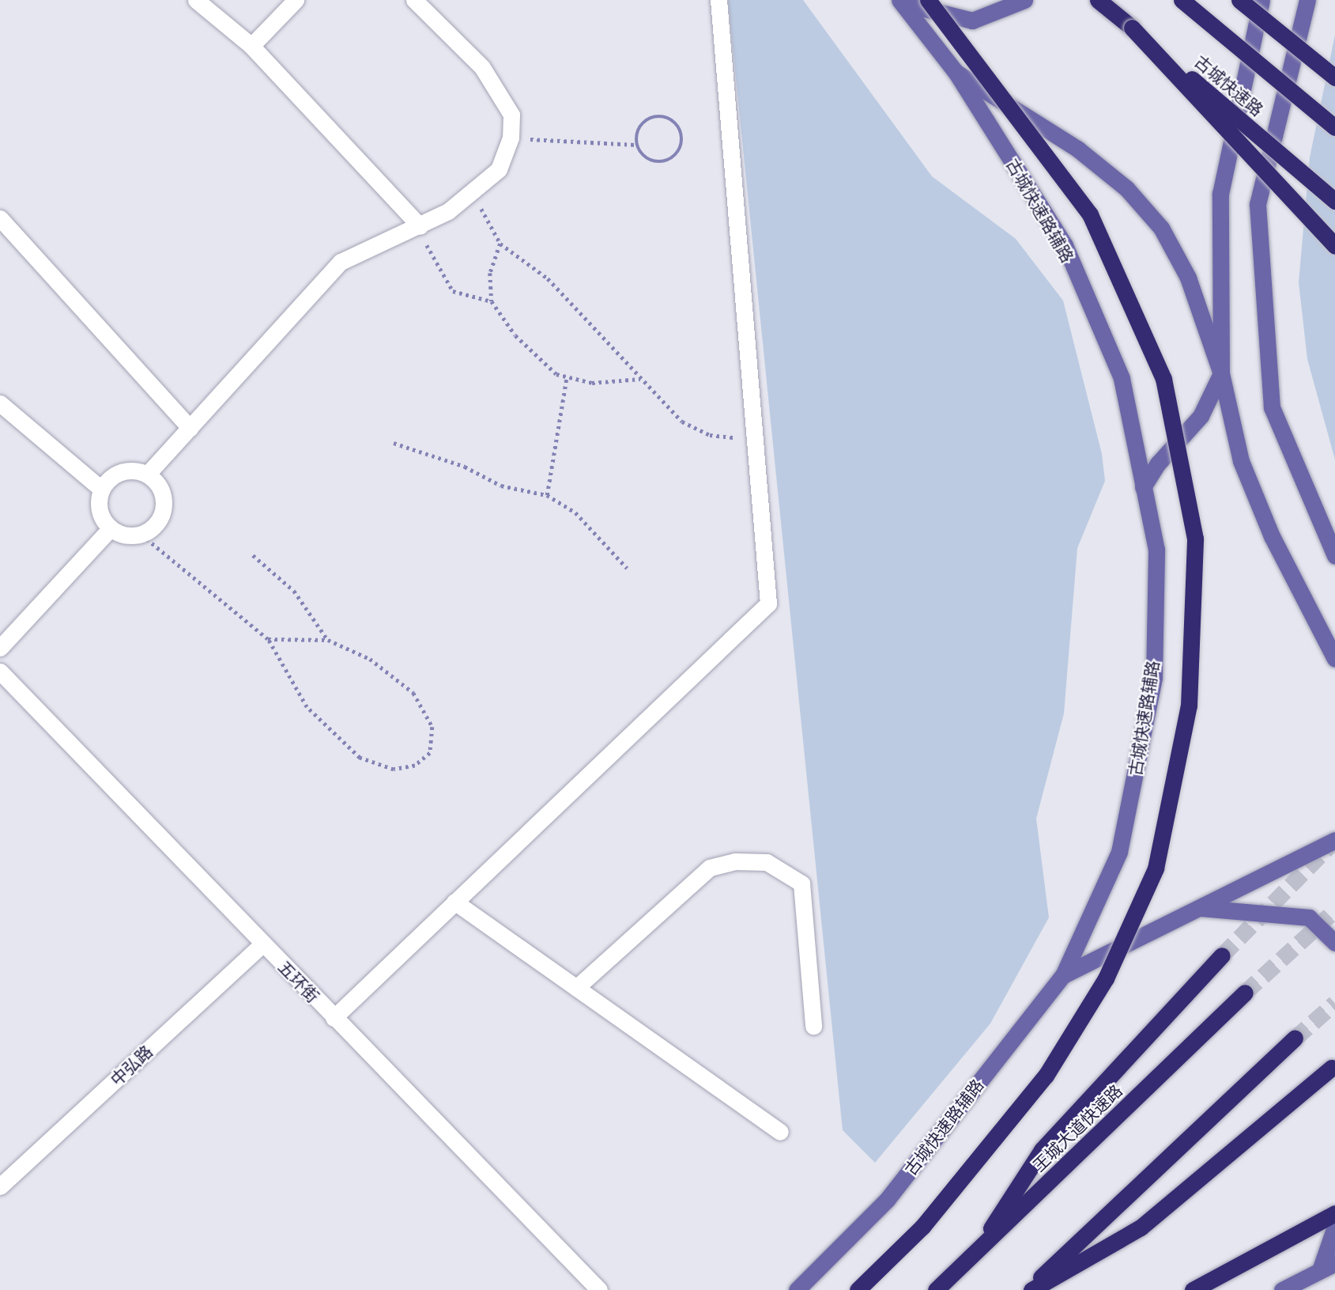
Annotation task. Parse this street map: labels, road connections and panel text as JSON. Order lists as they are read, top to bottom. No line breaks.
{"streets":{"highway":["古城快速路","王城大道快速路"],"main road":["古城快速路辅路"],"street":["五环街","中弘路"]},"crossings":[["五环街","中弘路"]]}
